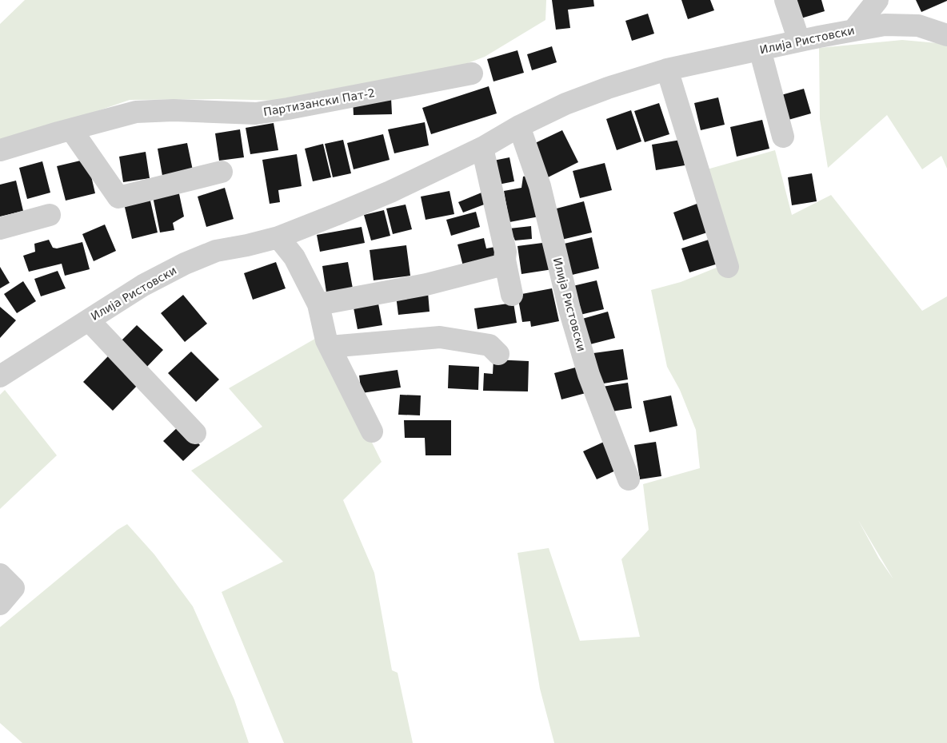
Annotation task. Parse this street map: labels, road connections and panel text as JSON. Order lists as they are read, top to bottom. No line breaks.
{"streets":{"street":["Илија Ристовски","Партизански Пат-2"]}}
